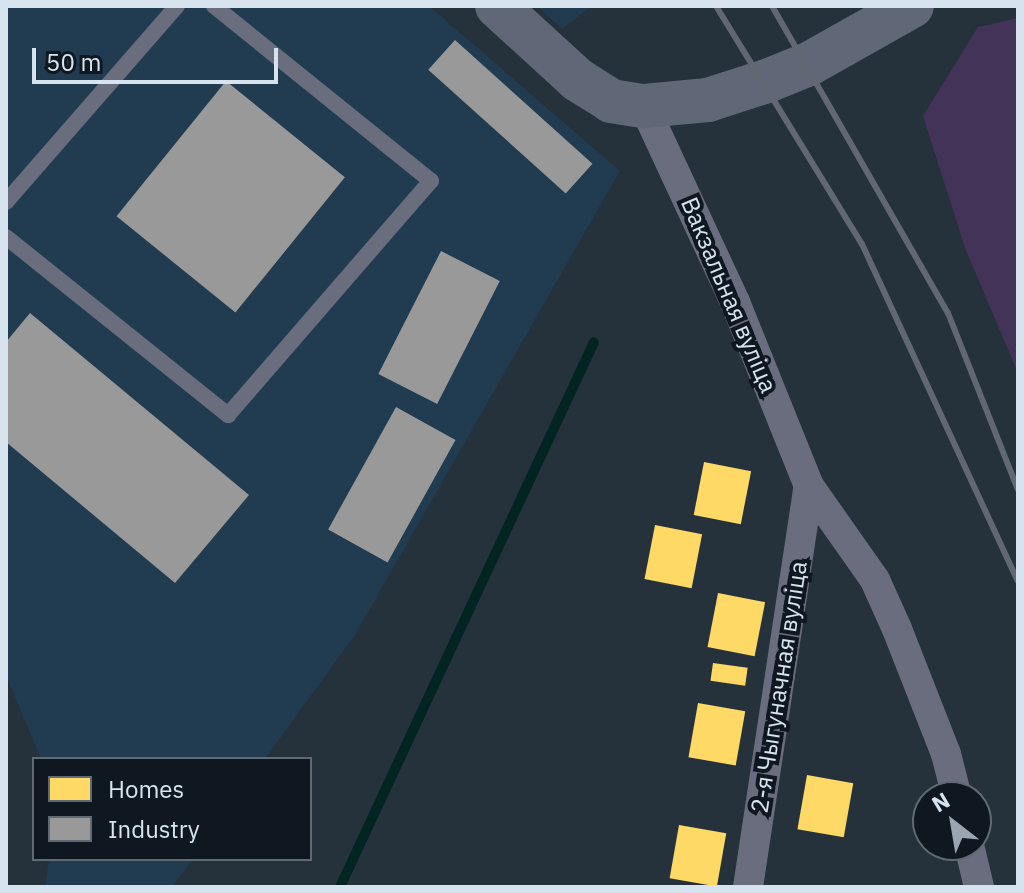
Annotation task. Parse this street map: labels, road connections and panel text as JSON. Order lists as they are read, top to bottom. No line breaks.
{"streets":{"street":["Вакзальная вуліца","2-я Чыгуначная вуліца"]},"crossings":[["Вакзальная вуліца","2-я Чыгуначная вуліца"]],"legend":["Homes","Industry"],"scale_bar":"50 m","north":"top left"}
